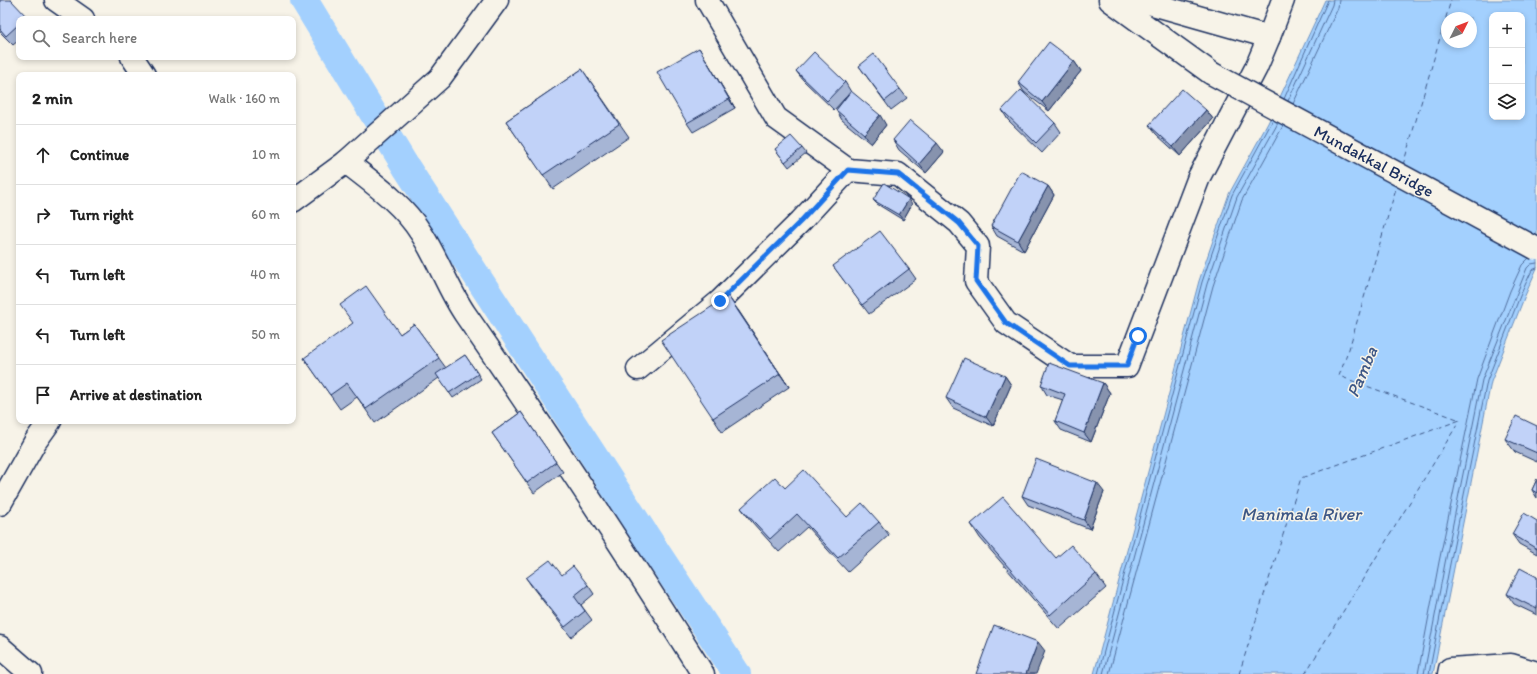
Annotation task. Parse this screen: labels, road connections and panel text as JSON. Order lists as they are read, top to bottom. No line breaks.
{"streets":{"street":["Mundakkal Bridge"]},"water":["Pamba","Manimala River"],"north":"top right","page":{"map_buttons":["+","−"],"search":"Search here","heading":["2 min","Walk · 160 m"],"list":[["Continue","10 m"],["Turn right","60 m"],["Turn left","40 m"],["Turn left","50 m"],"Arrive at destination"]}}
